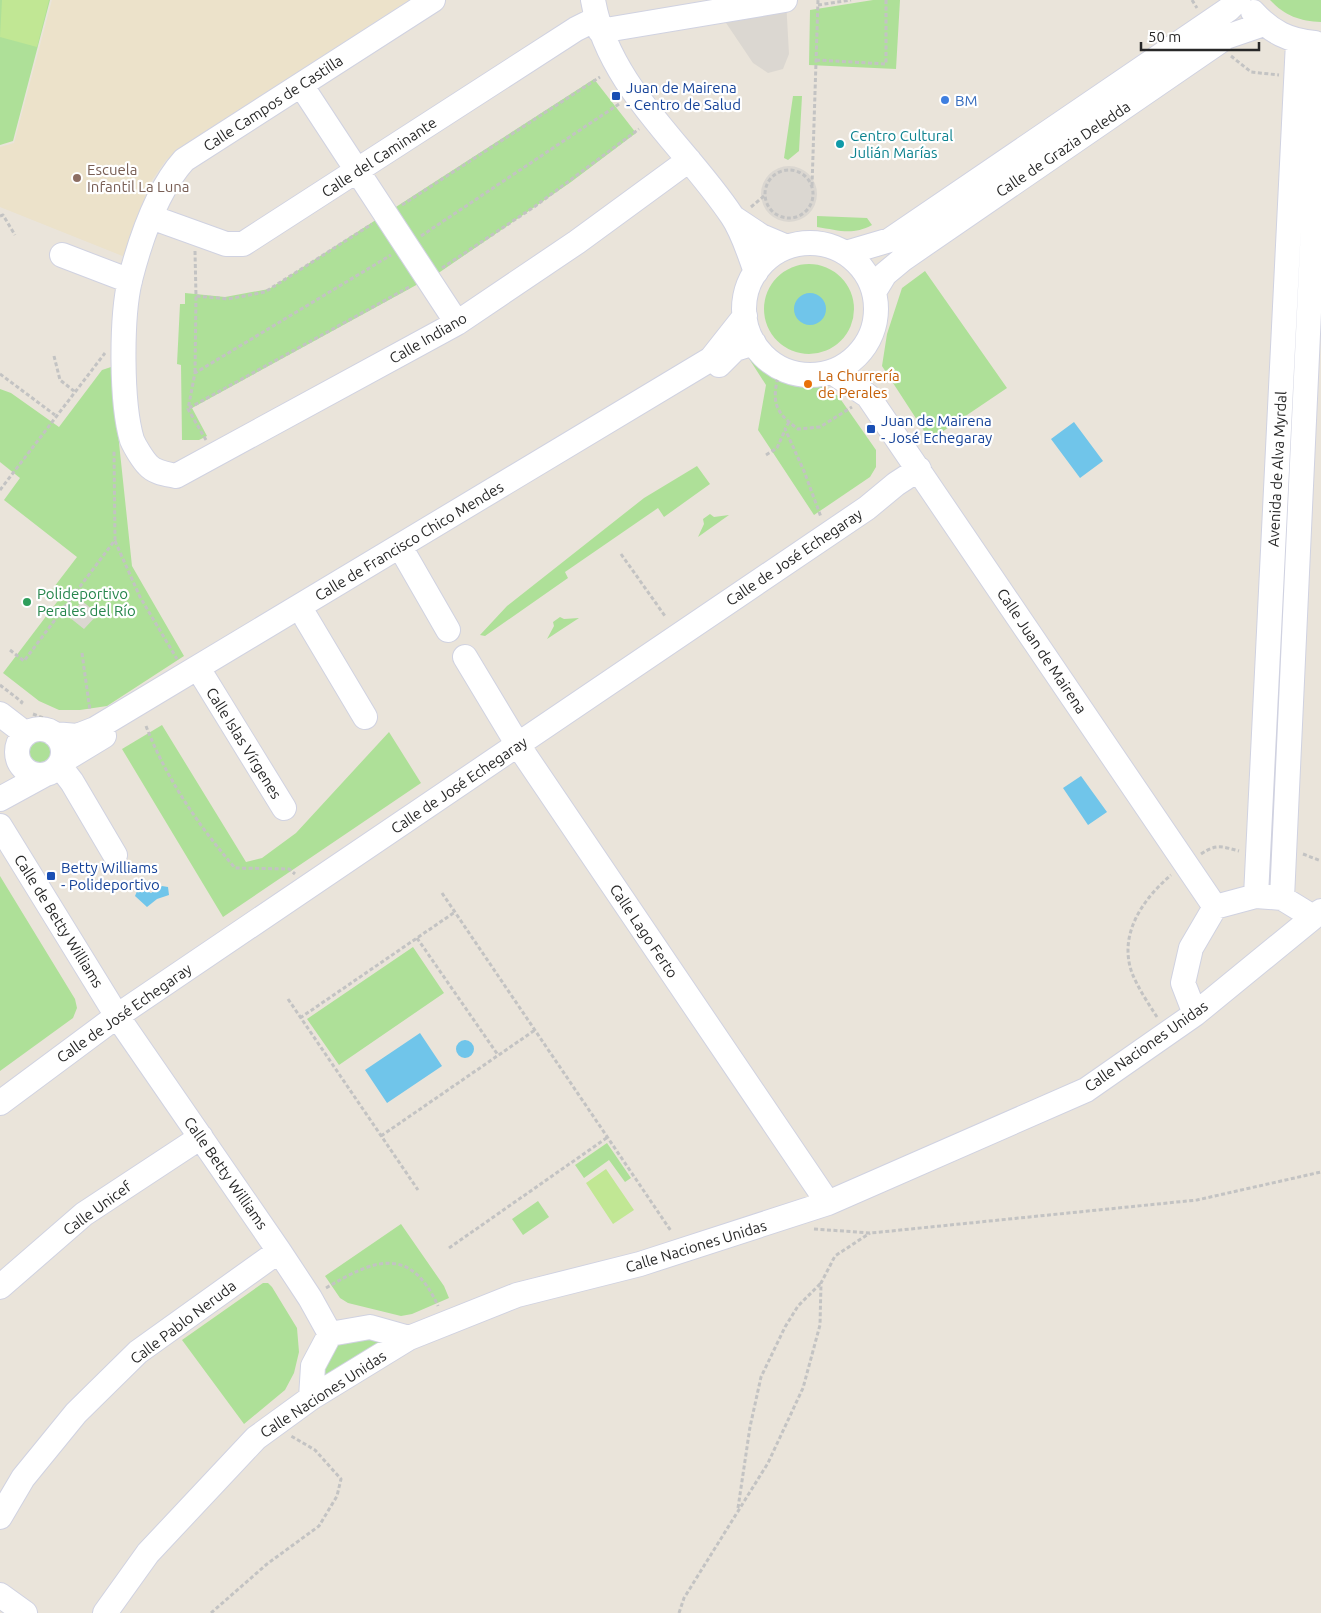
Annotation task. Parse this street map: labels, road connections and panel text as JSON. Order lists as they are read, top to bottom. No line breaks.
{"streets":{"street":["Calle Campos de Castilla","Calle de Grazia Deledda","Calle del Caminante","Calle Indiano","Avenida de Alva Myrdal","Calle de Francisco Chico Mendes","Calle de José Echegaray","Calle Juan de Mairena","Calle Islas Vírgenes","Calle de Betty Williams","Calle Lago Ferto","Calle Naciones Unidas","Calle Betty Williams","Calle Unicef","Calle Pablo Neruda"]},"crossings":[["Calle Campos de Castilla","Calle del Caminante"],["Calle Campos de Castilla","Calle Indiano"],["Calle de Grazia Deledda","Calle de Francisco Chico Mendes"],["Calle de Grazia Deledda","Calle Juan de Mairena"],["Calle de Francisco Chico Mendes","Calle Juan de Mairena"],["Calle de Francisco Chico Mendes","Calle Islas Vírgenes"],["Calle de José Echegaray","Calle Juan de Mairena"],["Calle de José Echegaray","Calle de Betty Williams"],["Calle de José Echegaray","Calle Lago Ferto"],["Calle de José Echegaray","Calle Betty Williams"],["Calle de Betty Williams","Calle Betty Williams"],["Calle Lago Ferto","Calle Naciones Unidas"],["Calle Betty Williams","Calle Unicef"],["Calle Betty Williams","Calle Pablo Neruda"]],"places":{"transit":["Juan de Mairena - Centro de Salud","Juan de Mairena - José Echegaray","Betty Williams - Polideportivo"],"other":["BM","Centro Cultural Julián Marías","Escuela Infantil La Luna","La Churrería de Perales","Polideportivo Perales del Río"]},"scale_bar":"50 m"}
